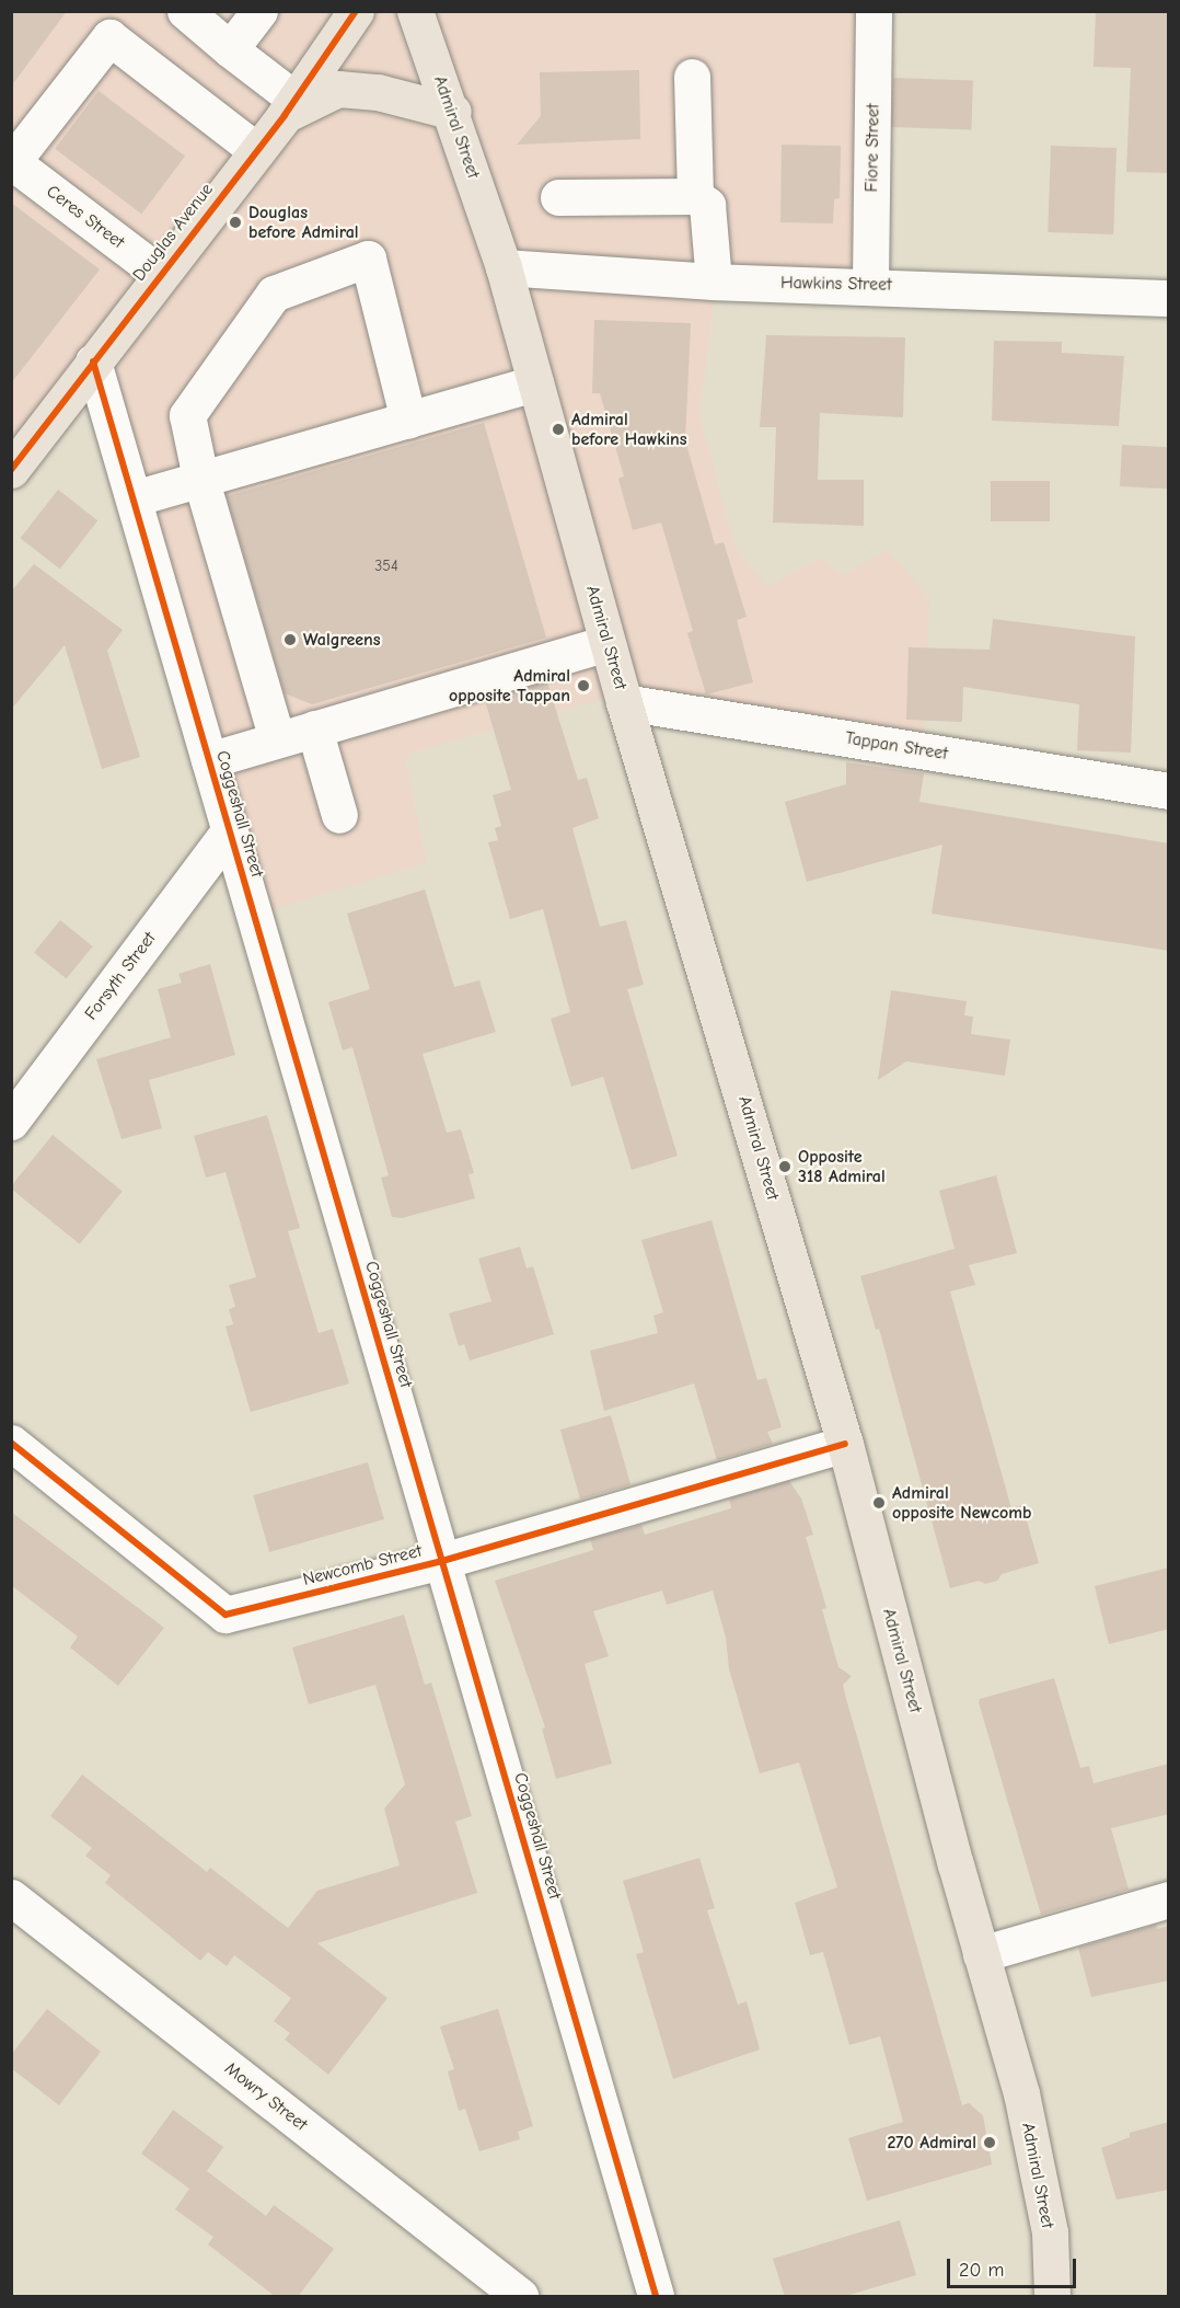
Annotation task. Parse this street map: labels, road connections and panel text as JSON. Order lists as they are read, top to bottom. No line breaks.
{"streets":{"main road":["Admiral Street","Douglas Avenue"],"street":["Fiore Street","Ceres Street","Hawkins Street","Tappan Street","Coggeshall Street","Forsyth Street","Newcomb Street","Mowry Street"]},"crossings":[["Admiral Street","Hawkins Street"],["Admiral Street","Tappan Street"],["Admiral Street","Newcomb Street"],["Fiore Street","Hawkins Street"],["Ceres Street","Douglas Avenue"],["Douglas Avenue","Coggeshall Street"],["Coggeshall Street","Forsyth Street"],["Coggeshall Street","Newcomb Street"]],"places":["Douglas before Admiral","Admiral before Hawkins","Walgreens","Admiral opposite Tappan","Opposite 318 Admiral","Admiral opposite Newcomb","270 Admiral"],"house_numbers":["354"],"scale_bar":"20 m"}
